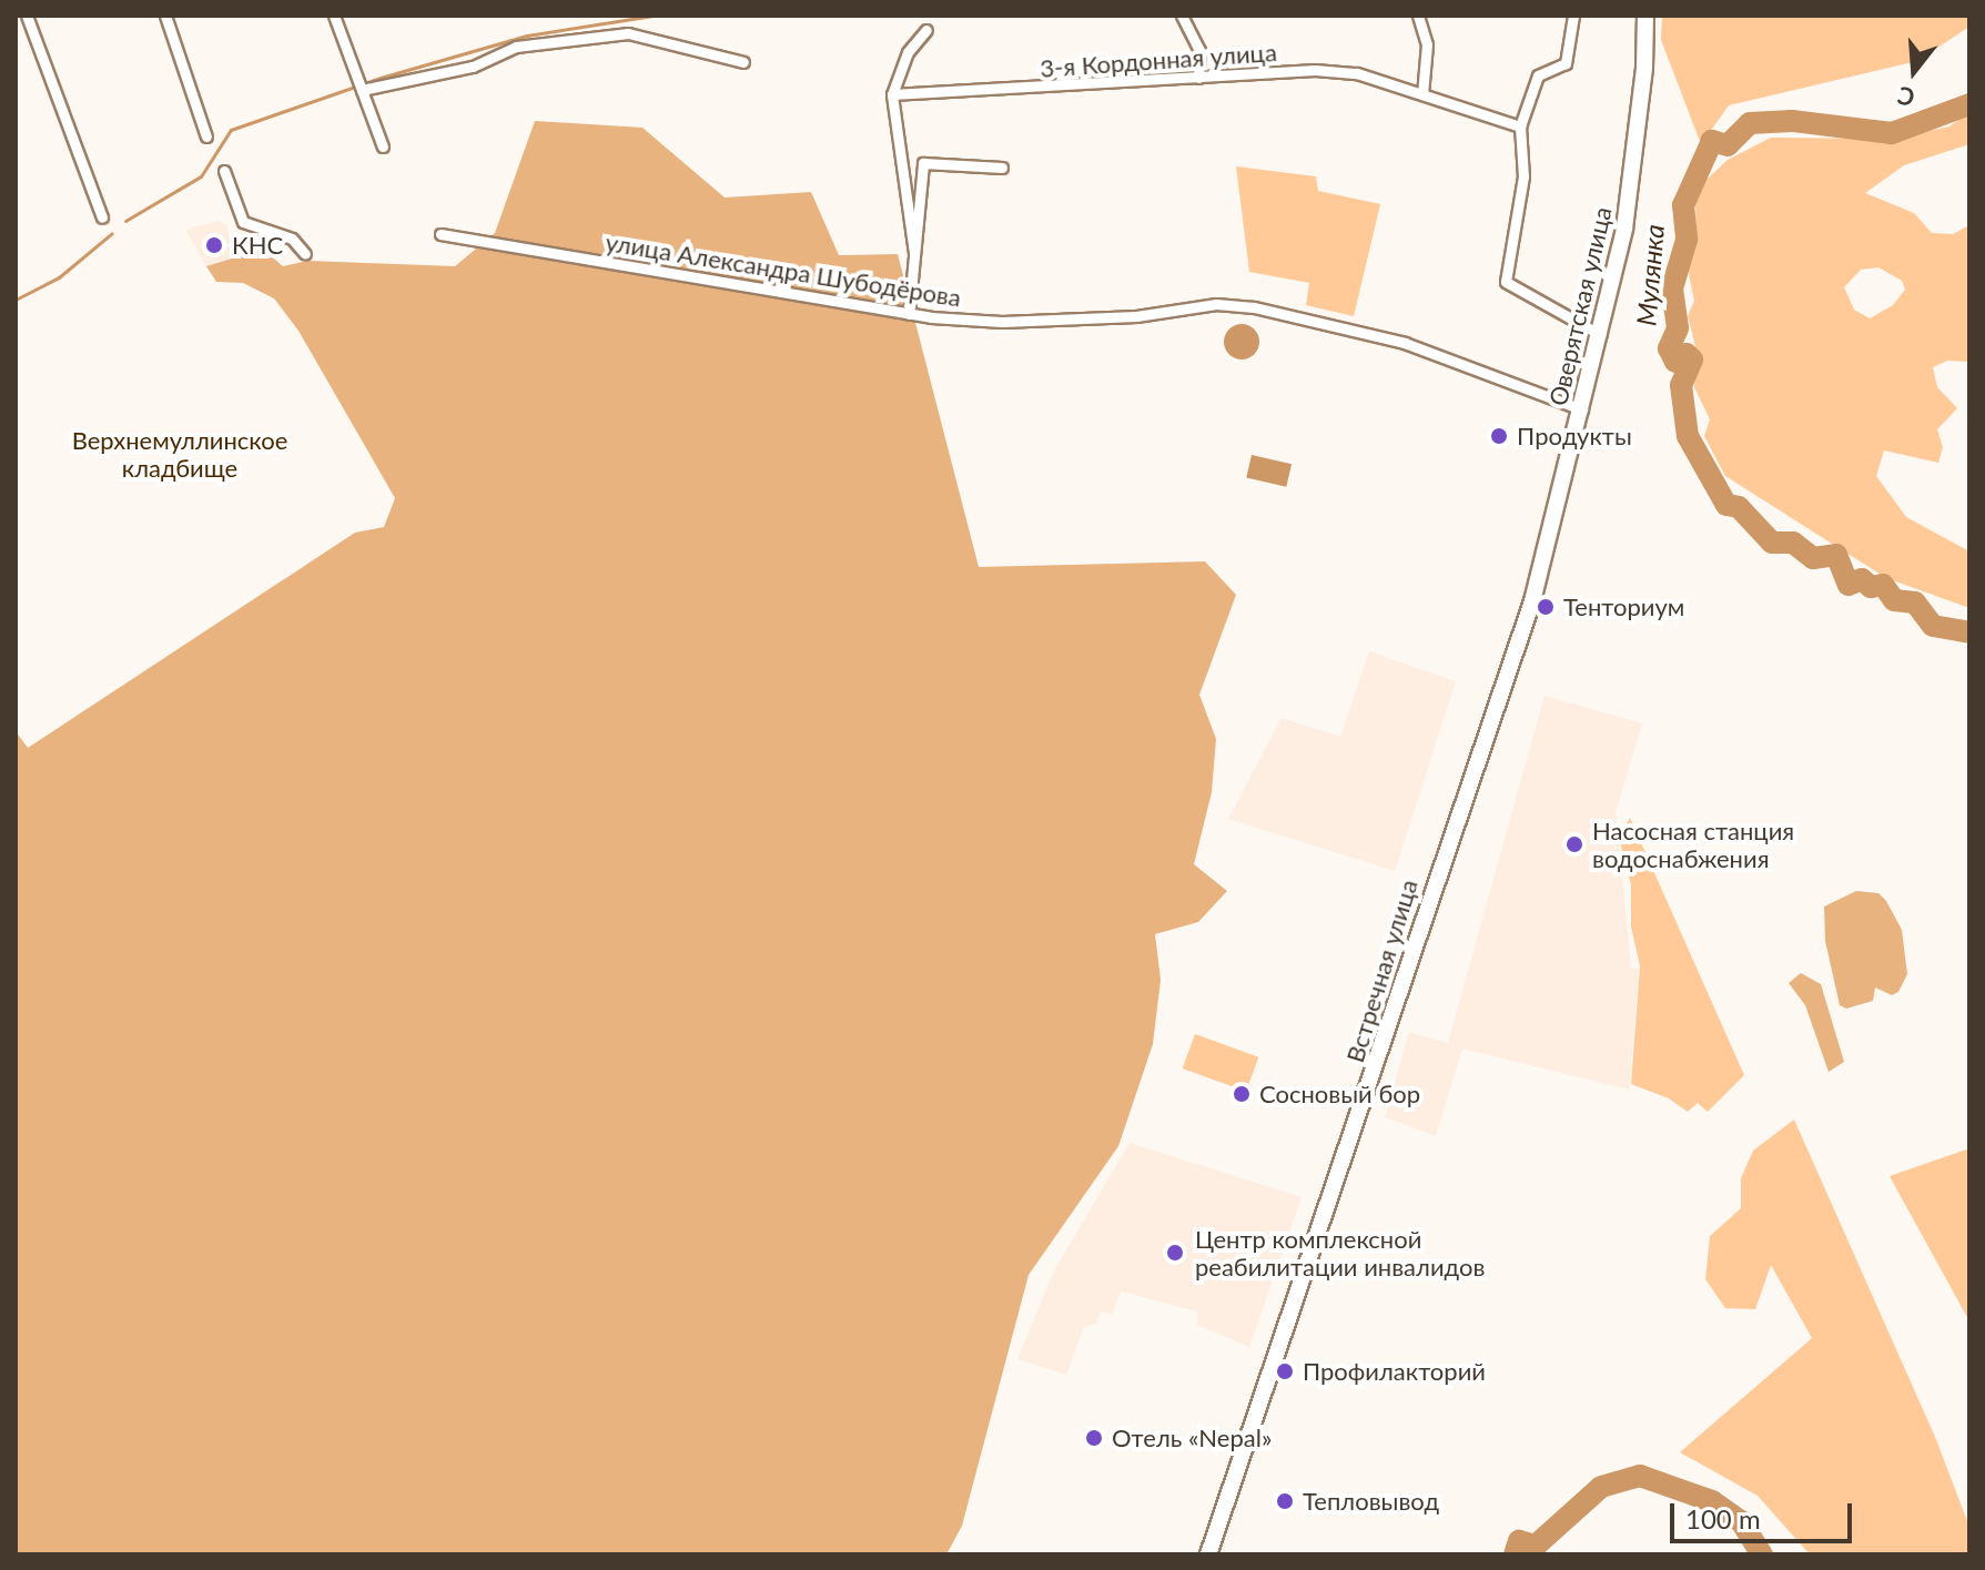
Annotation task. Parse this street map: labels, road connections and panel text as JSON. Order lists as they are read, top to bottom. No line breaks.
{"streets":{"main road":["Оверятская улица","Встречная улица"],"street":["3-я Кордонная улица","улица Александра Шубодёрова"]},"crossings":[["улица Александра Шубодёрова","Оверятская улица"],["Оверятская улица","Встречная улица"]],"water":["Мулянка"],"parks":["Верхнемуллинское кладбище"],"places":["КНС","Пpoдукты","Тенториум","Насосная станция водоснабжения","Сосновый бор","Центр комплексной реабилитации инвалидов","Профилакторий","Отель «Nepal»","Тепловывод"],"scale_bar":"100 m","north":"bottom"}
